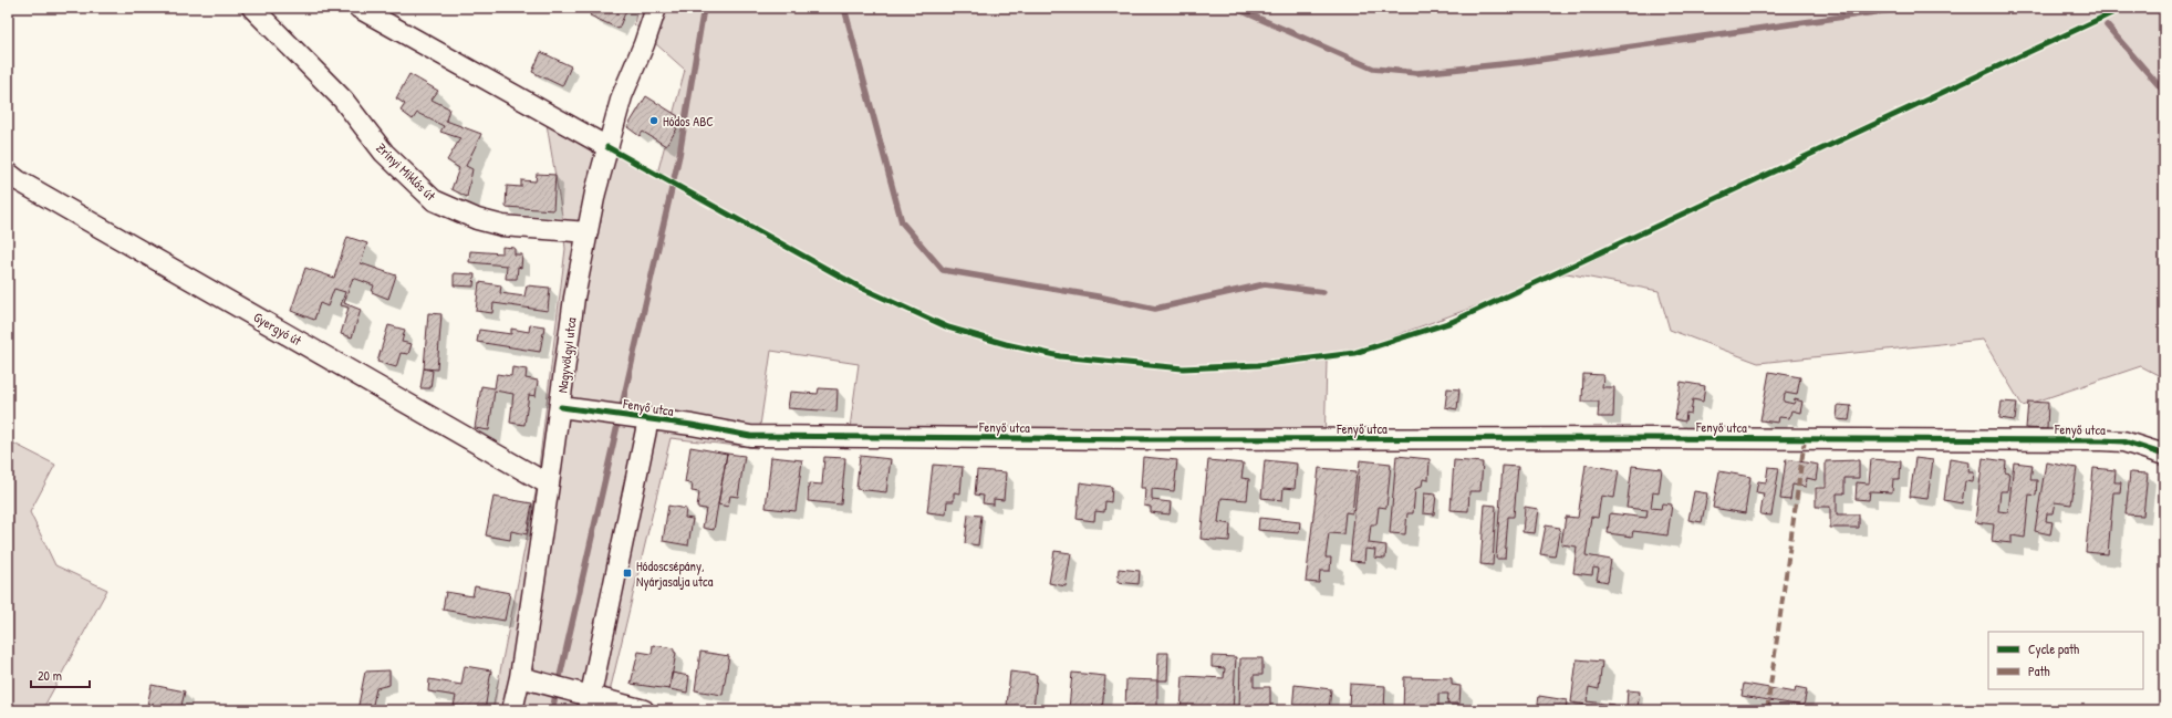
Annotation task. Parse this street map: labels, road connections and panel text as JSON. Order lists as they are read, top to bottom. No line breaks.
{"streets":{"street":["Zrínyi Miklós út","Gyergyó út","Nagyvölgyi utca","Fenyő utca"]},"crossings":[["Zrínyi Miklós út","Nagyvölgyi utca"],["Gyergyó út","Nagyvölgyi utca"],["Nagyvölgyi utca","Fenyő utca"]],"places":{"other":["Hódos ABC"],"transit":["Hódoscsépány, Nyárjasalja utca"]},"legend":["Cycle path","Path"],"scale_bar":"20 m"}
